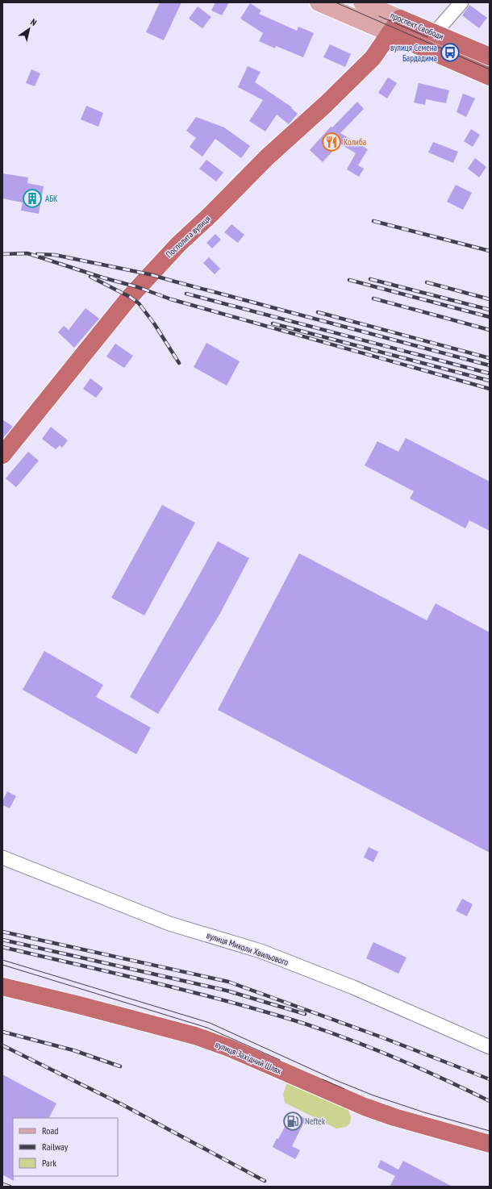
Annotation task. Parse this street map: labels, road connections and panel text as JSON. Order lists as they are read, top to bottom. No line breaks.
{"streets":{"highway":["проспект Свободи","Посполита вулиця","вулиця Західний Шлях"],"street":["вулиця Миколи Хвильового"]},"crossings":[["проспект Свободи","Посполита вулиця"]],"places":{"bus stop":["вулиця Семена Бардадима"],"restaurant":["Колиба"],"building":["АБК"],"fuel station":["Neftek"]},"legend":["Road","Railway","Park"],"north":"top right"}
